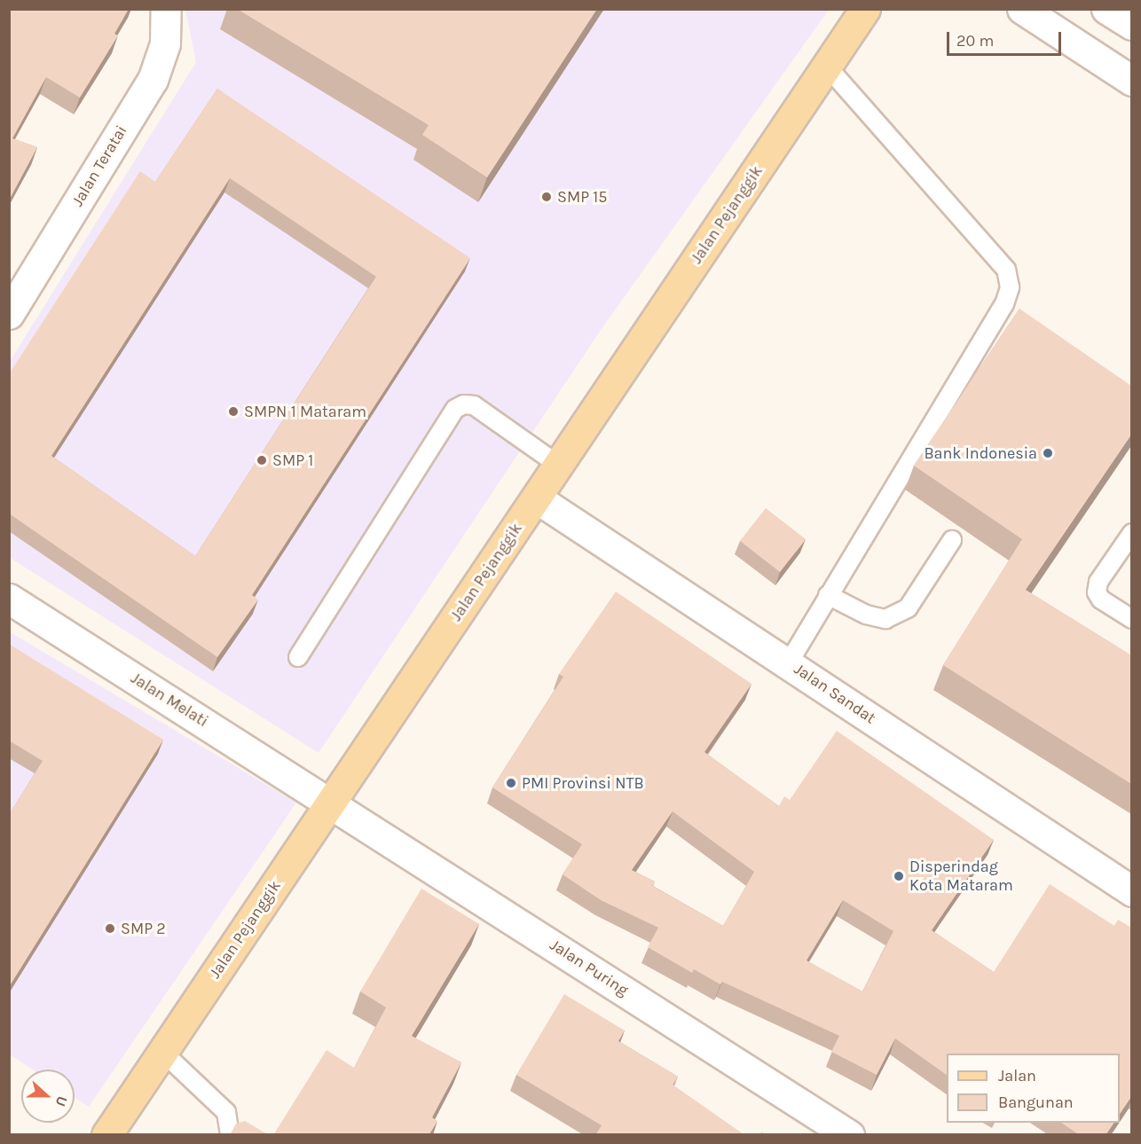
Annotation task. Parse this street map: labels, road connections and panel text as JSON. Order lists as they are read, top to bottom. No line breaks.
{"streets":{"main road":["Jalan Pejanggik"],"street":["Jalan Teratai","Jalan Sandat","Jalan Melati","Jalan Puring"]},"crossings":[["Jalan Pejanggik","Jalan Sandat"],["Jalan Pejanggik","Jalan Melati"],["Jalan Pejanggik","Jalan Puring"],["Jalan Melati","Jalan Puring"]],"places":["SMP 15","SMPN 1 Mataram","Bank Indonesia","SMP 1","PMI Provinsi NTB","Disperindag Kota Mataram","SMP 2"],"legend":["Jalan","Bangunan"],"scale_bar":"20 m","north":"right"}
